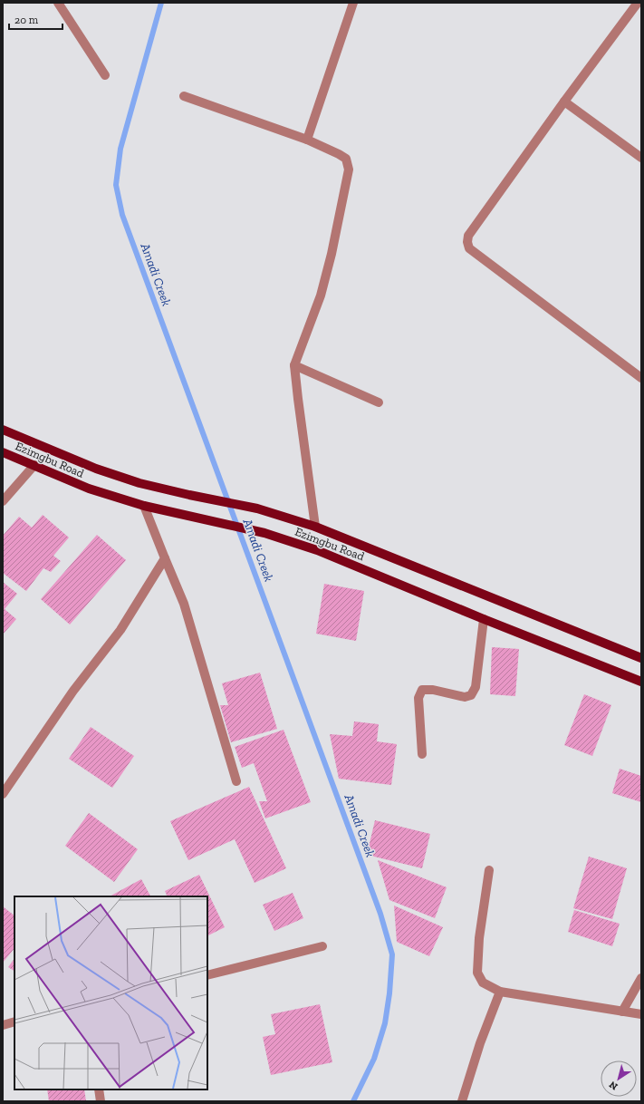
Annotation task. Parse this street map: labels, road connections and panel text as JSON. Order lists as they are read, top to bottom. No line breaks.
{"streets":{"main road":["Ezimgbu Road"]},"water":["Amadi Creek"],"scale_bar":"20 m","north":"bottom left"}
